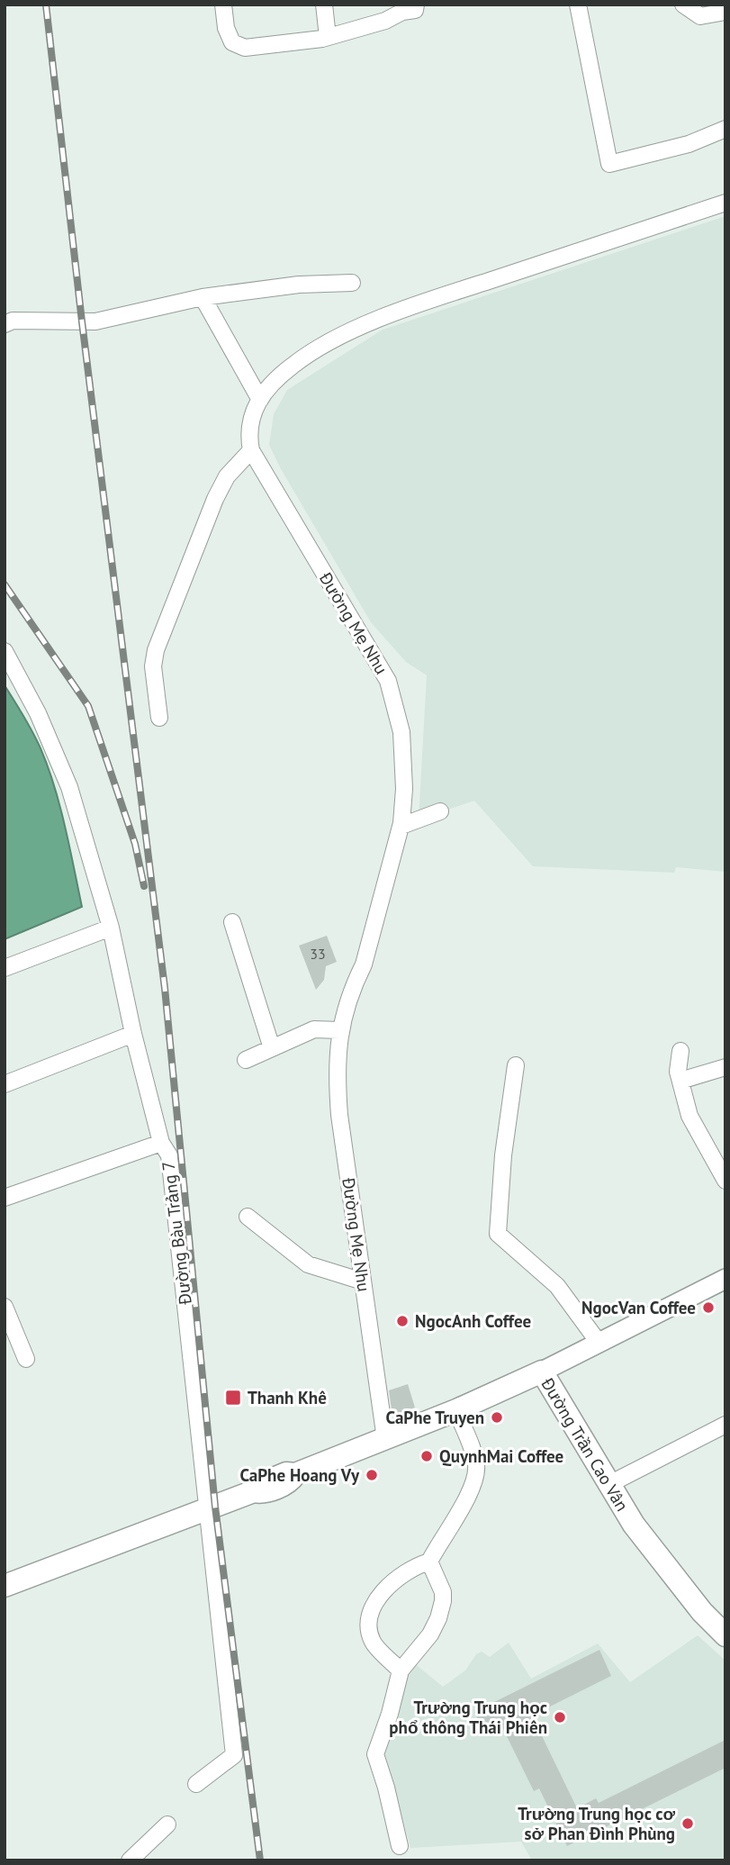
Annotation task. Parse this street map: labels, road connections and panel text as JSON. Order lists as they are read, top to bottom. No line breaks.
{"streets":{"main road":["Đường Trần Cao Vân"],"street":["Đường Mẹ Nhu","Đường Bàu Trảng 7"]},"crossings":[["Đường Mẹ Nhu","Đường Trần Cao Vân"],["Đường Bàu Trảng 7","Đường Trần Cao Vân"]],"places":{"other":["NgocVan Coffee","NgocAnh Coffee","CaPhe Truyen","QuynhMai Coffee","CaPhe Hoang Vy","Trường Trung học phổ thông Thái Phiên","Trường Trung học cơ sở Phan Đình Phùng"],"transit":["Thanh Khê"]},"house_numbers":["33"]}
